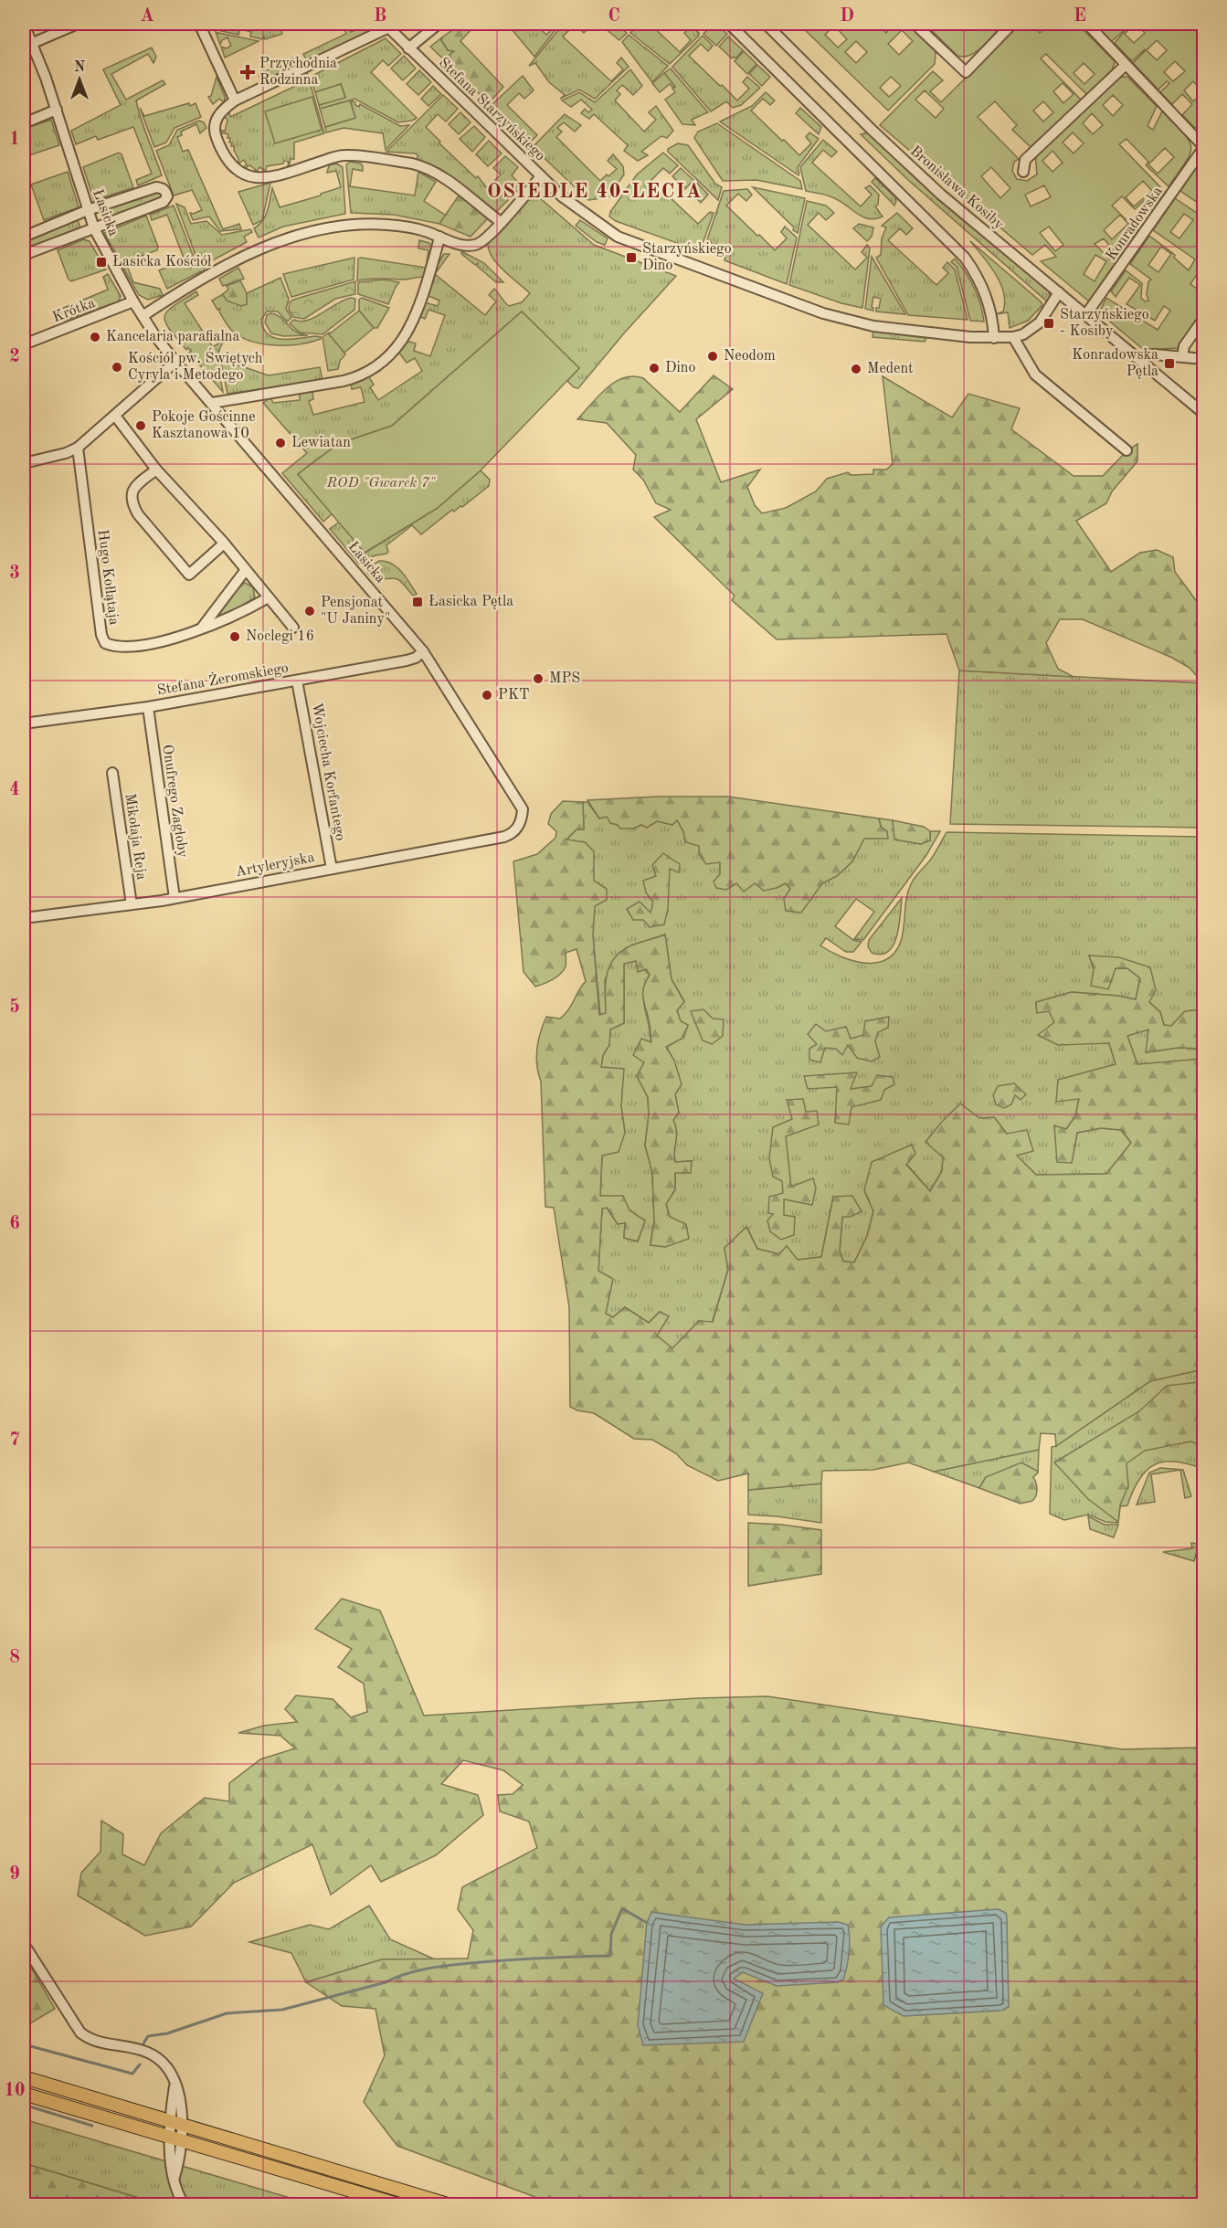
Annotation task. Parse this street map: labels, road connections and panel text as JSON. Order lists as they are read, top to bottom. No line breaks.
{"streets":{"street":["Stefana Starzyńskiego","Bronisława Kosiby","Łasicka","Konradowska","Krótka","Hugo Kołłątaja","Stefana Żeromskiego","Wojciecha Korfantego","Onufrego Zagłoby","Mikołaja Reja","Artyleryjska"]},"crossings":[["Stefana Starzyńskiego","Bronisława Kosiby"],["Bronisława Kosiby","Konradowska"],["Łasicka","Krótka"],["Łasicka","Stefana Żeromskiego"],["Łasicka","Artyleryjska"],["Stefana Żeromskiego","Wojciecha Korfantego"],["Stefana Żeromskiego","Onufrego Zagłoby"],["Stefana Żeromskiego","Artyleryjska"],["Wojciecha Korfantego","Artyleryjska"],["Onufrego Zagłoby","Artyleryjska"],["Mikołaja Reja","Artyleryjska"]],"districts":["OSIEDLE 40-LECIA"],"parks":["ROD \"Gwarek 7\""],"places":{"health":["Przychodnia Rodzinna"],"transit":["Starzyńskiego Dino","Łasicka Kościół","Starzyńskiego - Kosiby","Konradowska Pętla","Łasicka Pętla"],"other":["Kancelaria parafialna","Neodom","Kościół pw. Świętych Cyryla i Metodego","Dino","Medent","Pokoje Gościnne Kasztanowa 10","Lewiatan","Pensjonat \"U Janiny\"","Noclegi 16","MPS","PKT"]},"north":"top","grid":{"columns":["A","B","C","D","E"],"rows":["1","2","3","4","5","6","7","8","9","10"]}}
